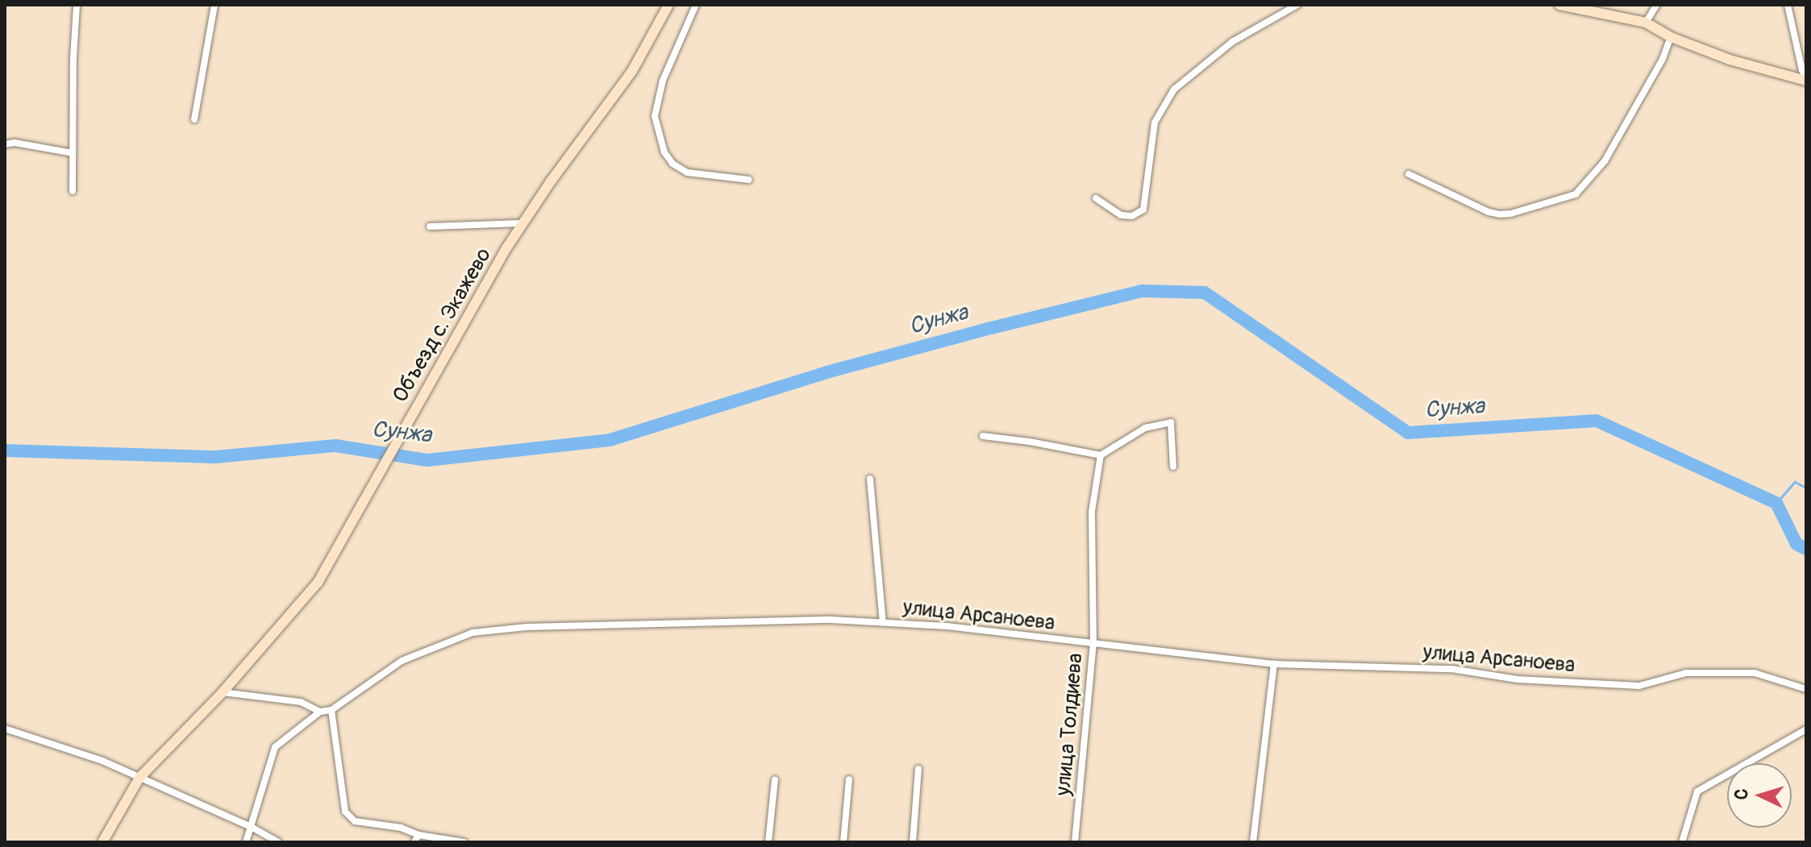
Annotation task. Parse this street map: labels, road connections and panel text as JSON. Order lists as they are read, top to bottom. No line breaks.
{"streets":{"main road":["Объезд с. Экажево"],"street":["улица Арсаноева","улица Толдиева"]},"crossings":[["улица Арсаноева","улица Толдиева"]],"water":["Сунжа"],"north":"left"}
